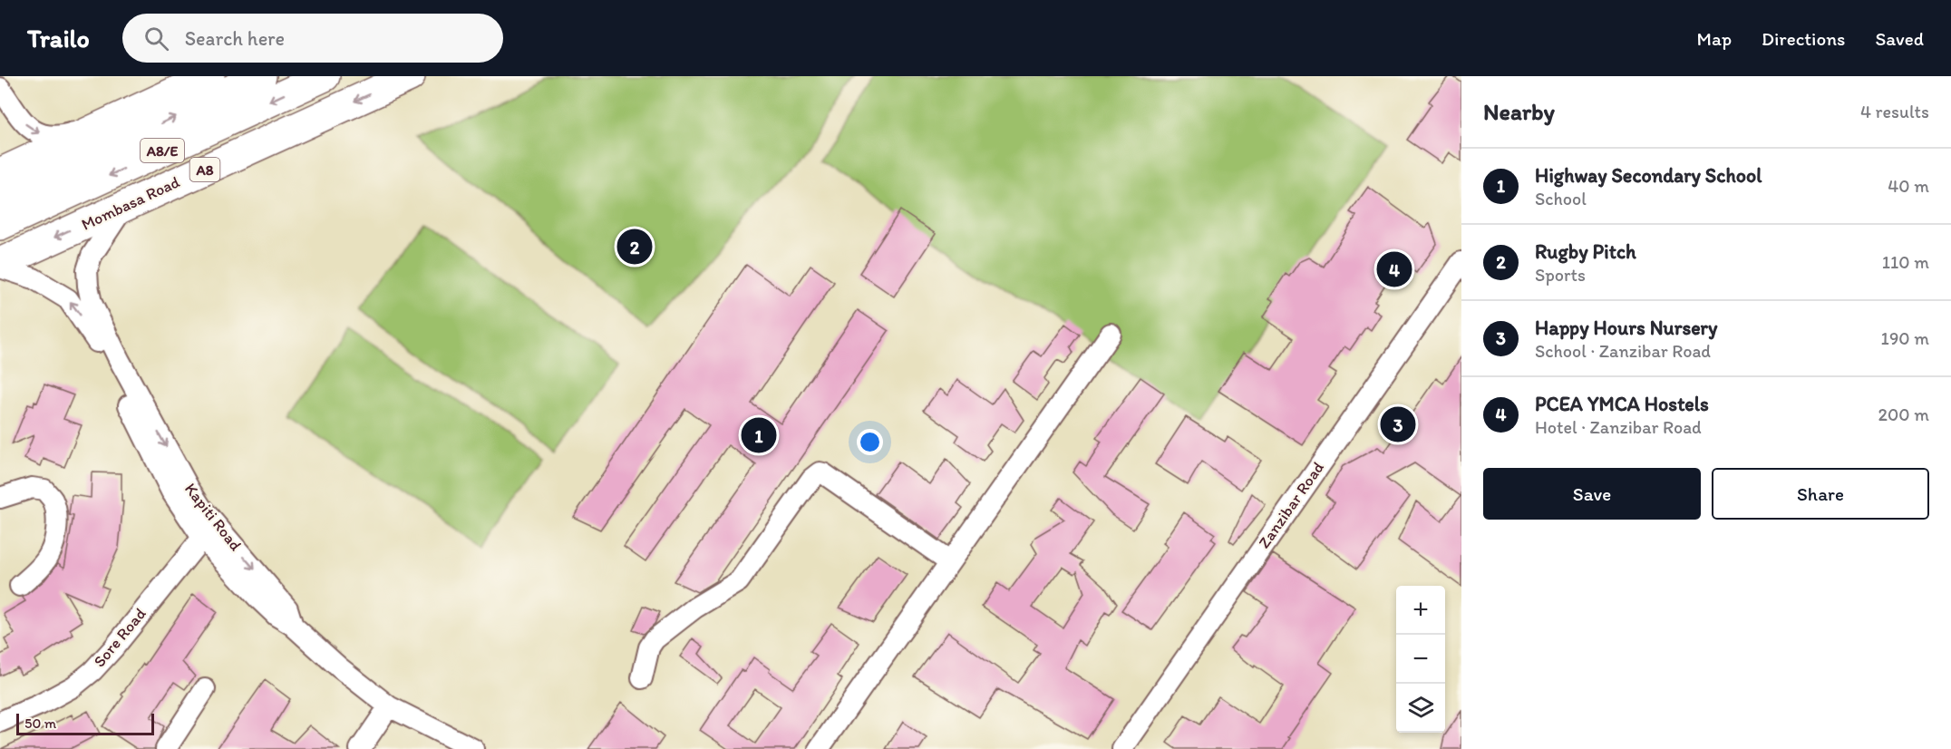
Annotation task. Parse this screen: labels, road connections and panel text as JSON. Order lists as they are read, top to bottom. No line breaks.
{"streets":{"highway":["A8/E","A8","Mombasa Road"],"street":["Zanzibar Road","Kapiti Road","Sore Road"]},"crossings":[["Mombasa Road","Kapiti Road"],["Kapiti Road","Sore Road"]],"scale_bar":"50 m","page":{"header":"Trailo","search":"Search here","nav":["Map","Directions","Saved"],"heading":["Nearby","4 results"],"list":[{"mark":"1","name":"Highway Secondary School","note":"School","value":"40 m"},{"mark":"2","name":"Rugby Pitch","note":"Sports","value":"110 m"},{"mark":"3","name":"Happy Hours Nursery","note":"School · Zanzibar Road","value":"190 m"},{"mark":"4","name":"PCEA YMCA Hostels","note":"Hotel · Zanzibar Road","value":"200 m"}],"pins":["2","4","3","1"],"buttons":["Save","Share"],"map_buttons":["+","−"],"scale":"50 m"}}
